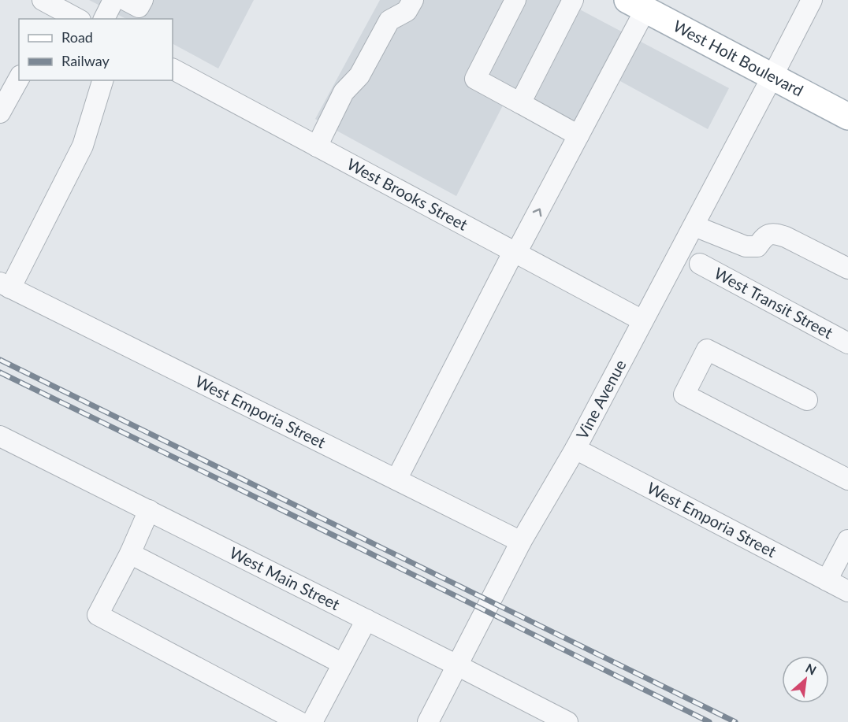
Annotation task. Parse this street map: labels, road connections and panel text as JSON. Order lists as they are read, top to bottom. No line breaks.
{"streets":{"main road":["West Holt Boulevard"],"street":["West Brooks Street","West Transit Street","Vine Avenue","West Emporia Street","West Main Street"]},"crossings":[["West Holt Boulevard","Vine Avenue"],["West Brooks Street","Vine Avenue"],["Vine Avenue","West Emporia Street"],["Vine Avenue","West Main Street"]],"legend":["Road","Railway"],"north":"top right"}
